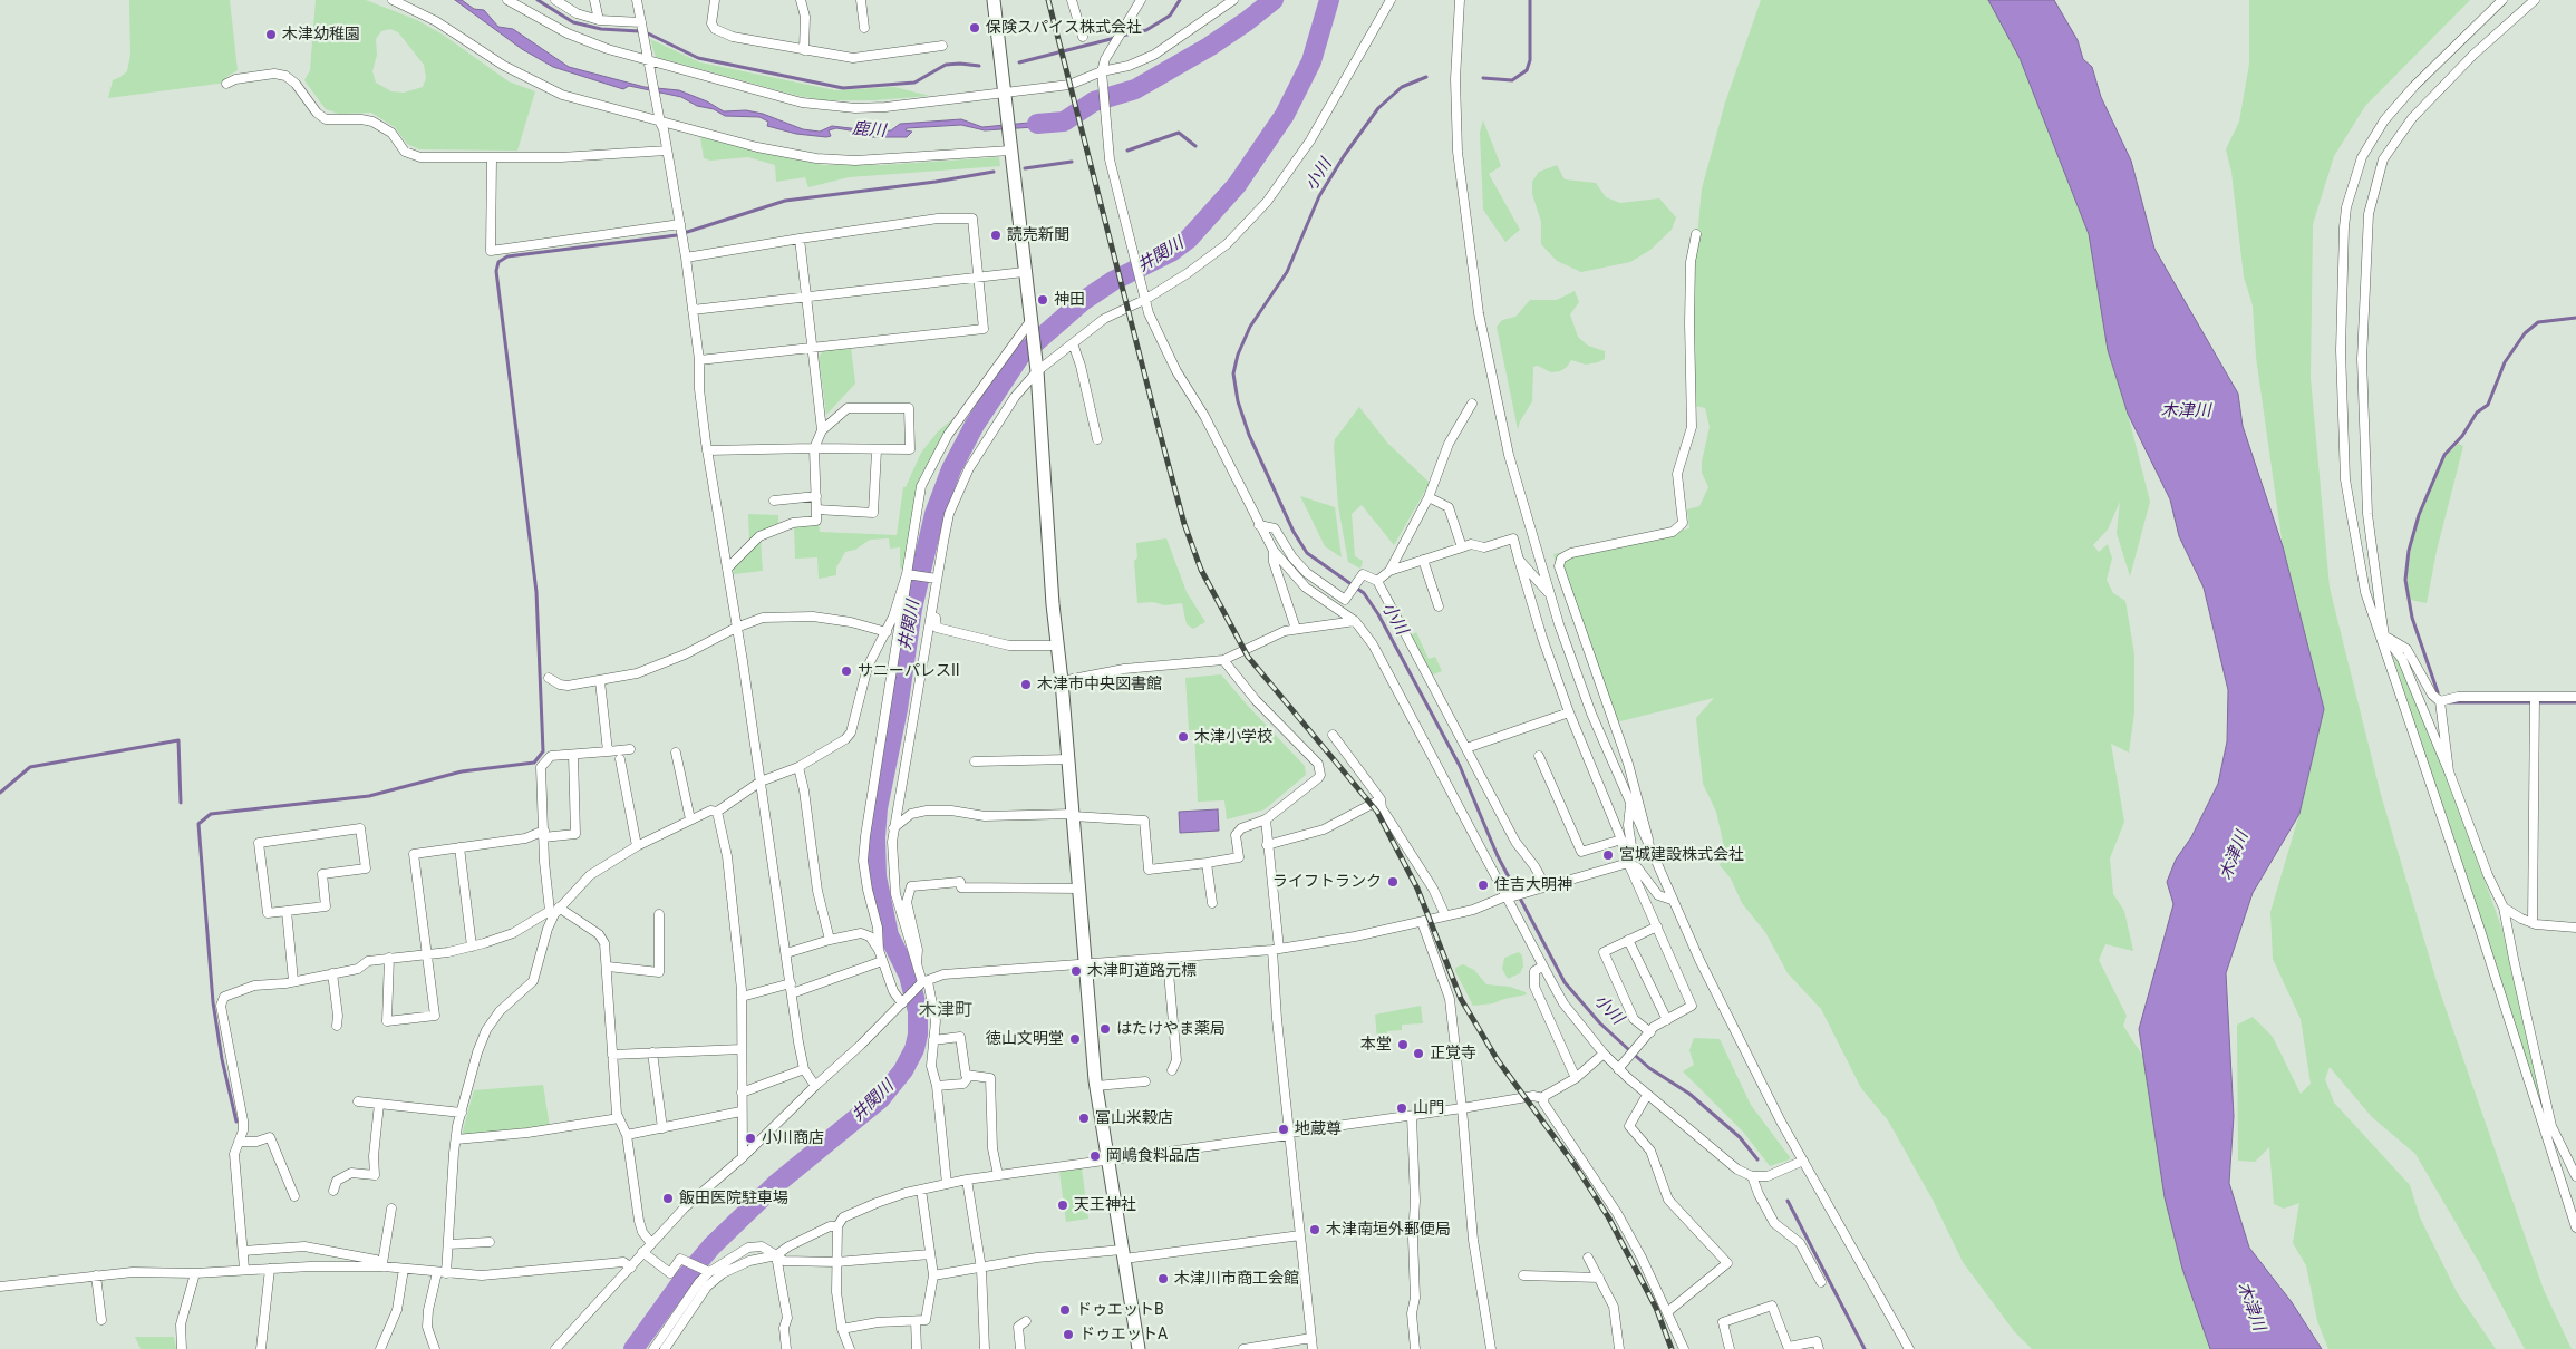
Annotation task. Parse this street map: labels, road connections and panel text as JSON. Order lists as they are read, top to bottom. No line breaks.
{"districts":["木津町"],"water":["鹿川","小川","井関川","木津川"],"places":["保険スパイス株式会社","木津幼稚園","読売新聞","神田","サニーパレスII","木津市中央図書館","木津小学校","宮城建設株式会社","ライフトランク","住吉大明神","木津町道路元標","はたけやま薬局","徳山文明堂","本堂","正覚寺","山門","冨山米穀店","地蔵尊","小川商店","岡嶋食料品店","飯田医院駐車場","天王神社","木津南垣外郵便局","木津川市商工会館","ドゥエットB","ドゥエットA"]}
